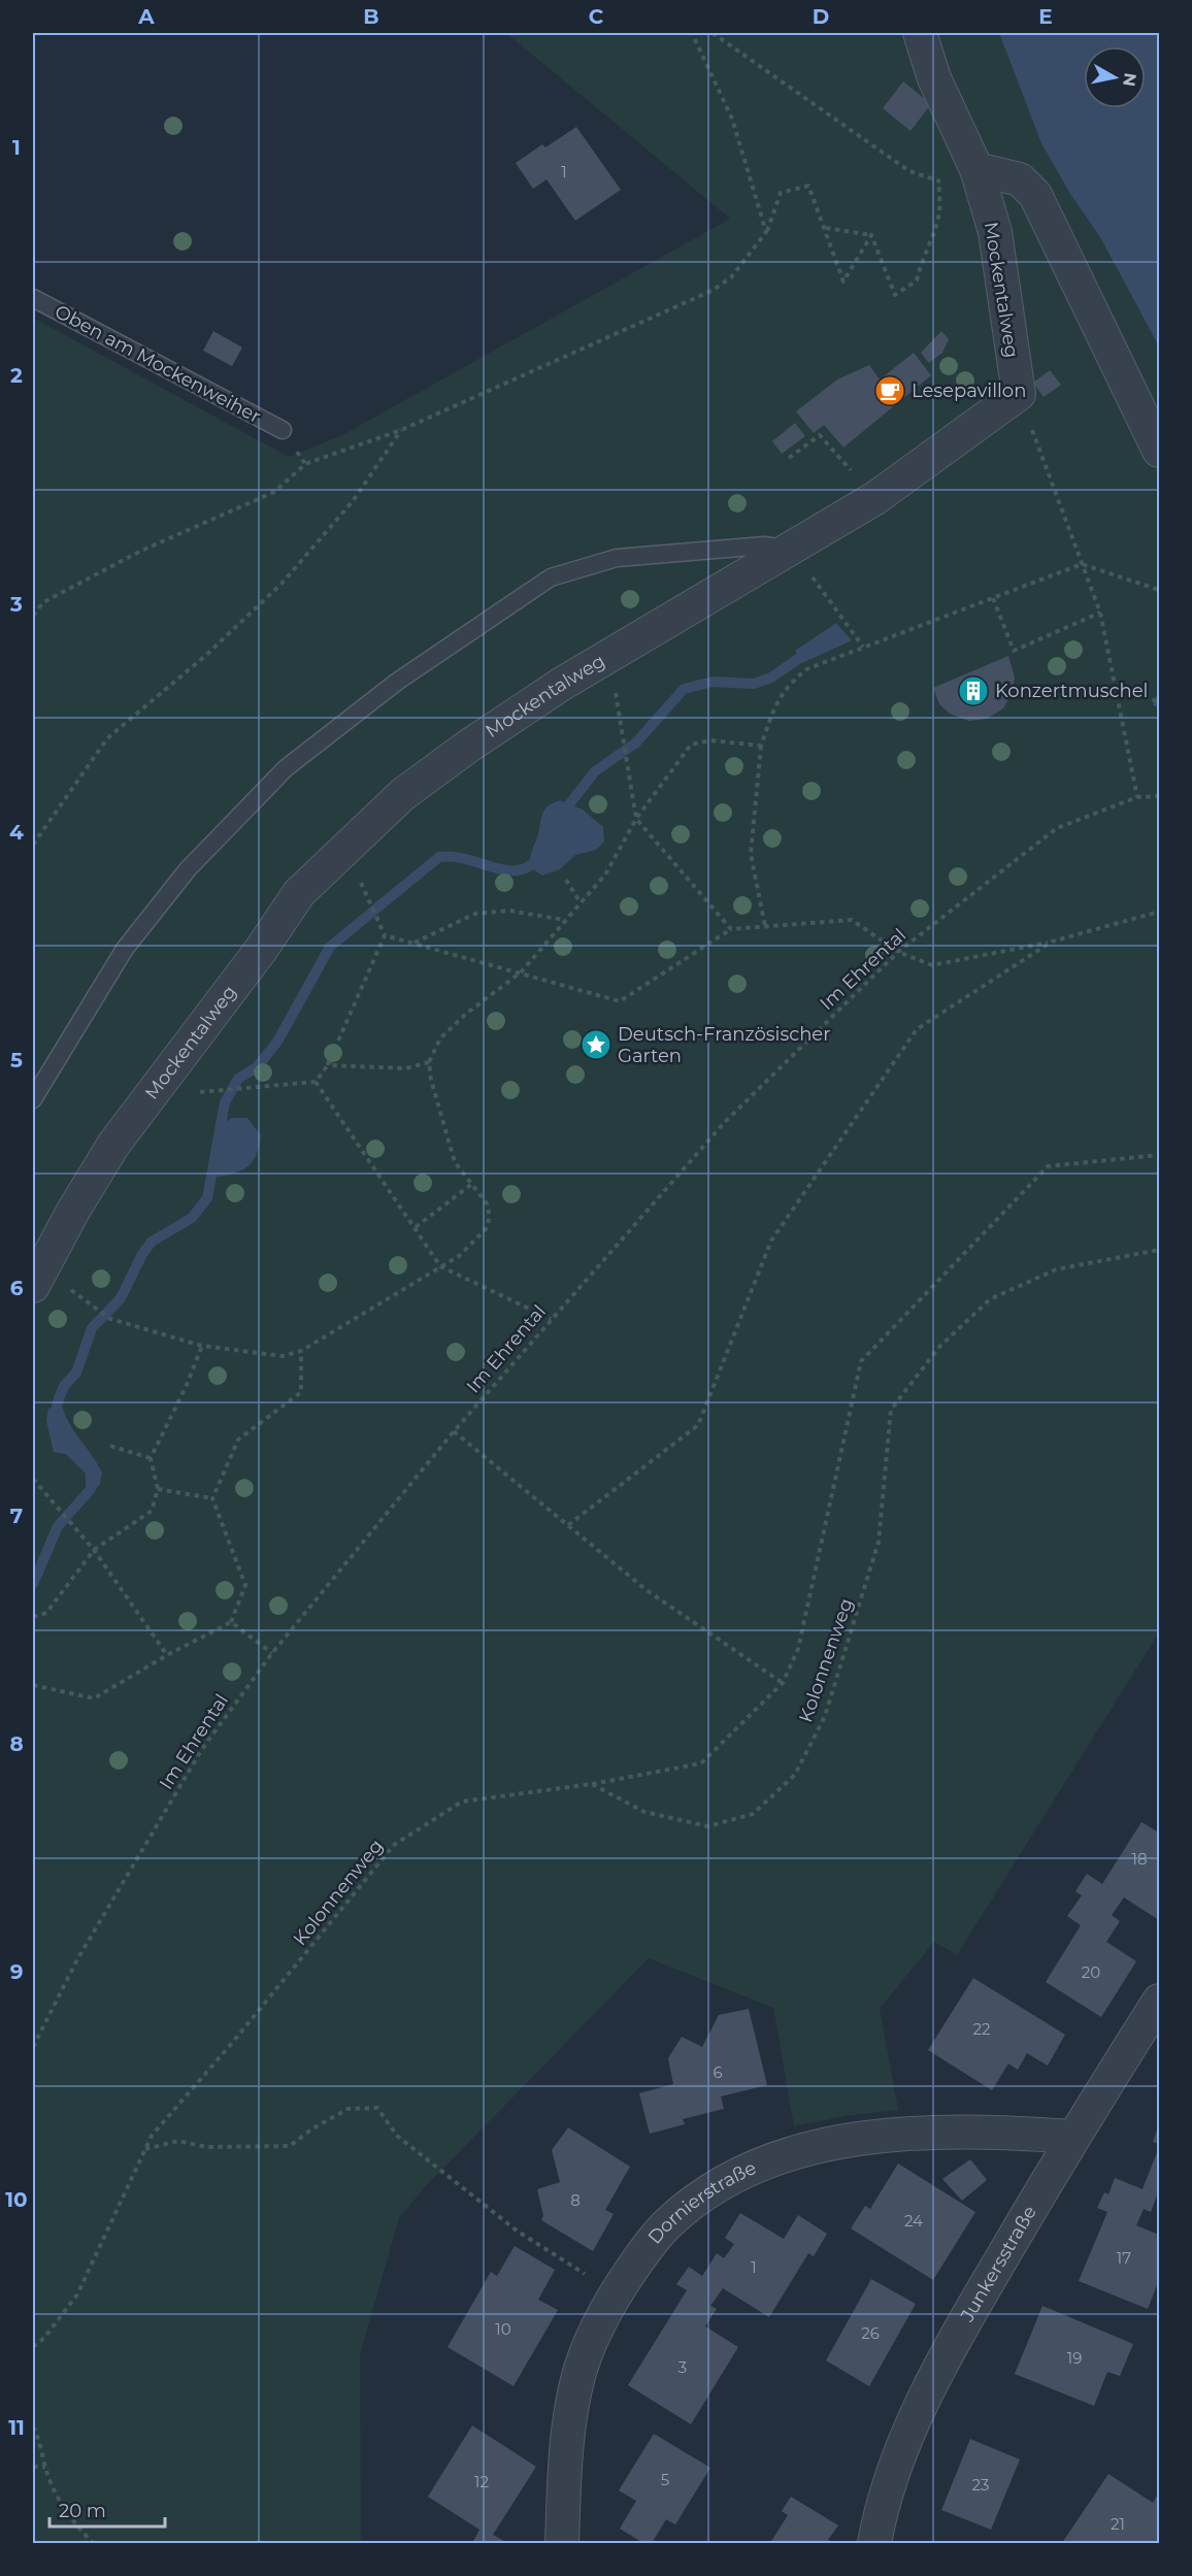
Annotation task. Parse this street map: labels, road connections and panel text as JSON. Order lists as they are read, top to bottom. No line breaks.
{"streets":{"street":["Mockentalweg","Dornierstraße","Junkersstraße"],"lane":["Oben am Mockenweiher"],"path":["Im Ehrental","Kolonnenweg"]},"crossings":[["Dornierstraße","Junkersstraße"]],"places":{"cafe":["Lesepavillon"],"building":["Konzertmuschel"],"place":["Deutsch-Französischer Garten"]},"house_numbers":["1","18","20","22","6","8","24","17","1","10","26","19","3","5","12","23","21"],"scale_bar":"20 m","north":"right","grid":{"columns":["A","B","C","D","E"],"rows":["1","2","3","4","5","6","7","8","9","10","11"]}}
